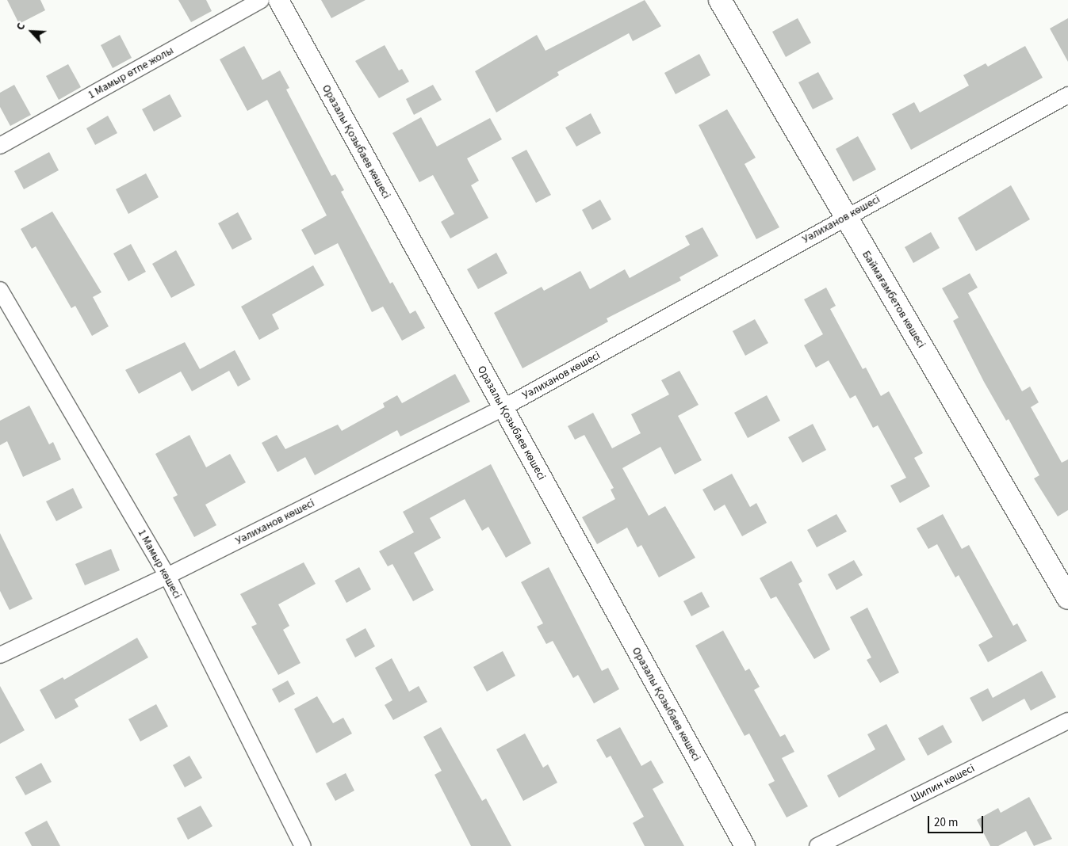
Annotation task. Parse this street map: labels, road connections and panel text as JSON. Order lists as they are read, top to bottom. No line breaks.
{"streets":{"main road":["Баймағамбетов көшесі"],"street":["1 Мамыр өтпе жолы","Оразалы Қозыбаев көшесі","Уәлиханов көшесі","1 Мамыр көшесі","Шипин көшесі"]},"crossings":[["Оразалы Қозыбаев көшесі","Уәлиханов көшесі"],["Уәлиханов көшесі","Баймағамбетов көшесі"],["Уәлиханов көшесі","1 Мамыр көшесі"]],"scale_bar":"20 m","north":"top left"}
